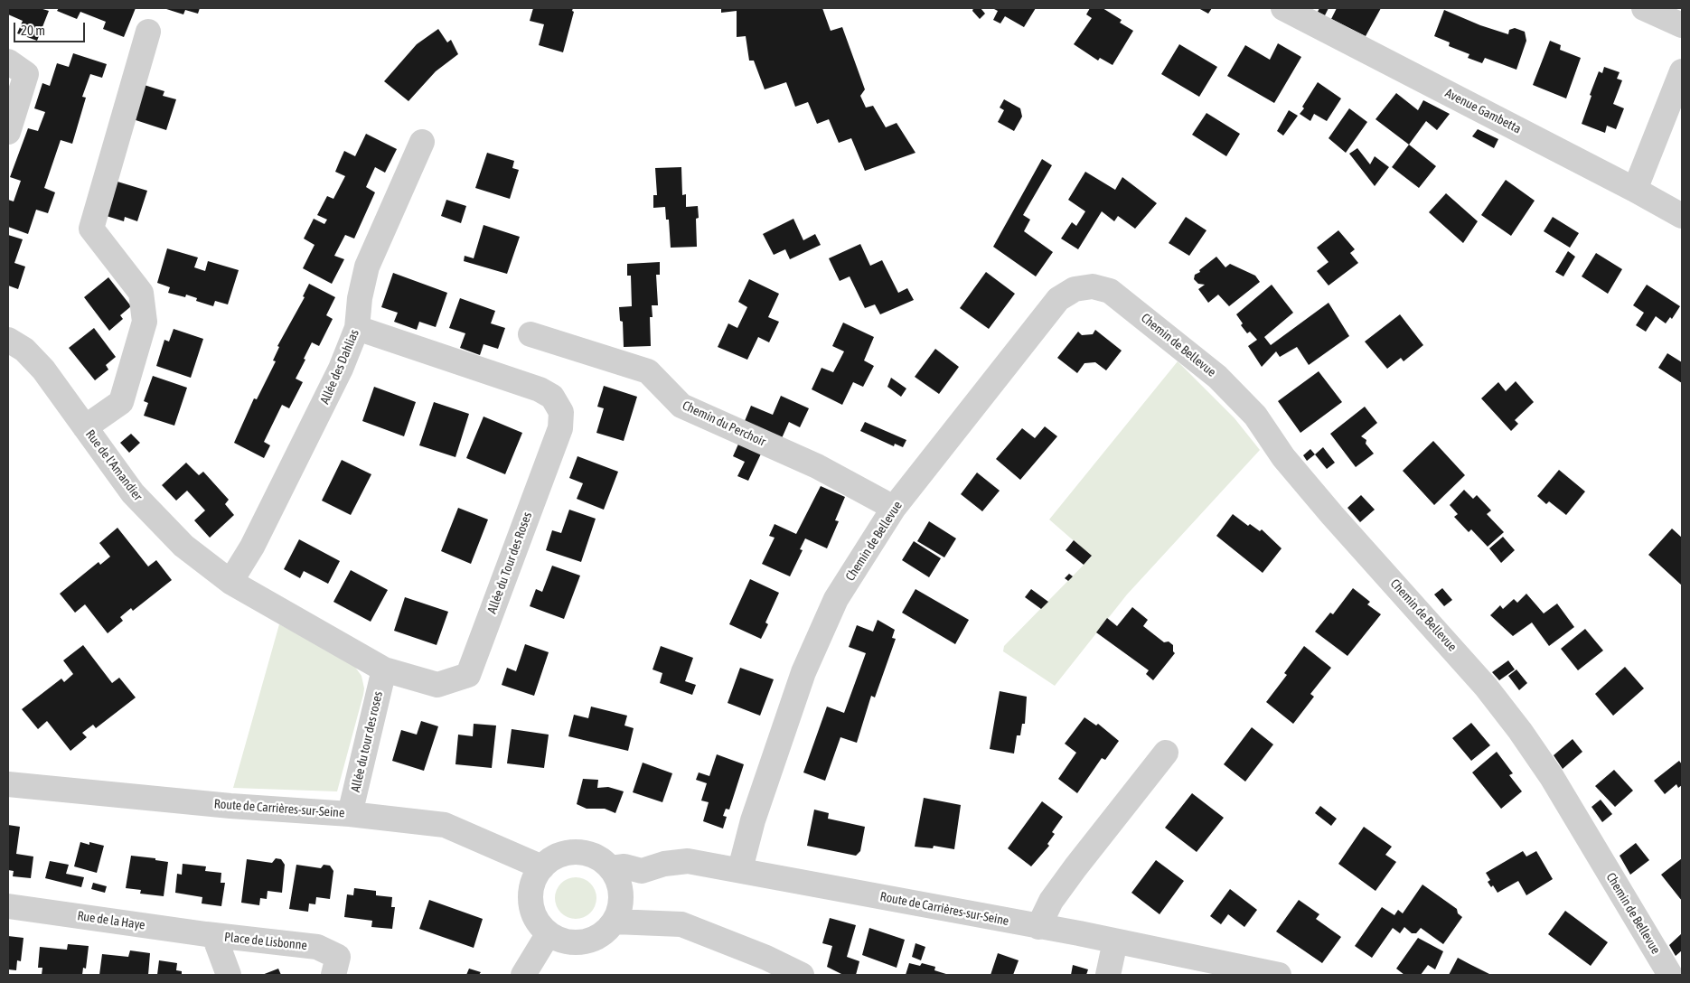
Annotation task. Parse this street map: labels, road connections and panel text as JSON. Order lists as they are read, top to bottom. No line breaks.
{"streets":{"street":["Avenue Gambetta","Chemin de Bellevue","Allée des Dahlias","Chemin du Perchoir","Rue de l'Amandier","Allée du Tour des Roses","Allée du tour des roses","Route de Carrières-sur-Seine","Rue de la Haye","Place de Lisbonne"]},"crossings":[["Chemin de Bellevue","Chemin du Perchoir"],["Chemin de Bellevue","Route de Carrières-sur-Seine"],["Allée des Dahlias","Rue de l'Amandier"],["Allée des Dahlias","Allée du Tour des Roses"],["Rue de l'Amandier","Allée du Tour des Roses"],["Allée du Tour des Roses","Allée du tour des roses"],["Allée du tour des roses","Route de Carrières-sur-Seine"],["Rue de la Haye","Place de Lisbonne"]],"scale_bar":"20 m"}
